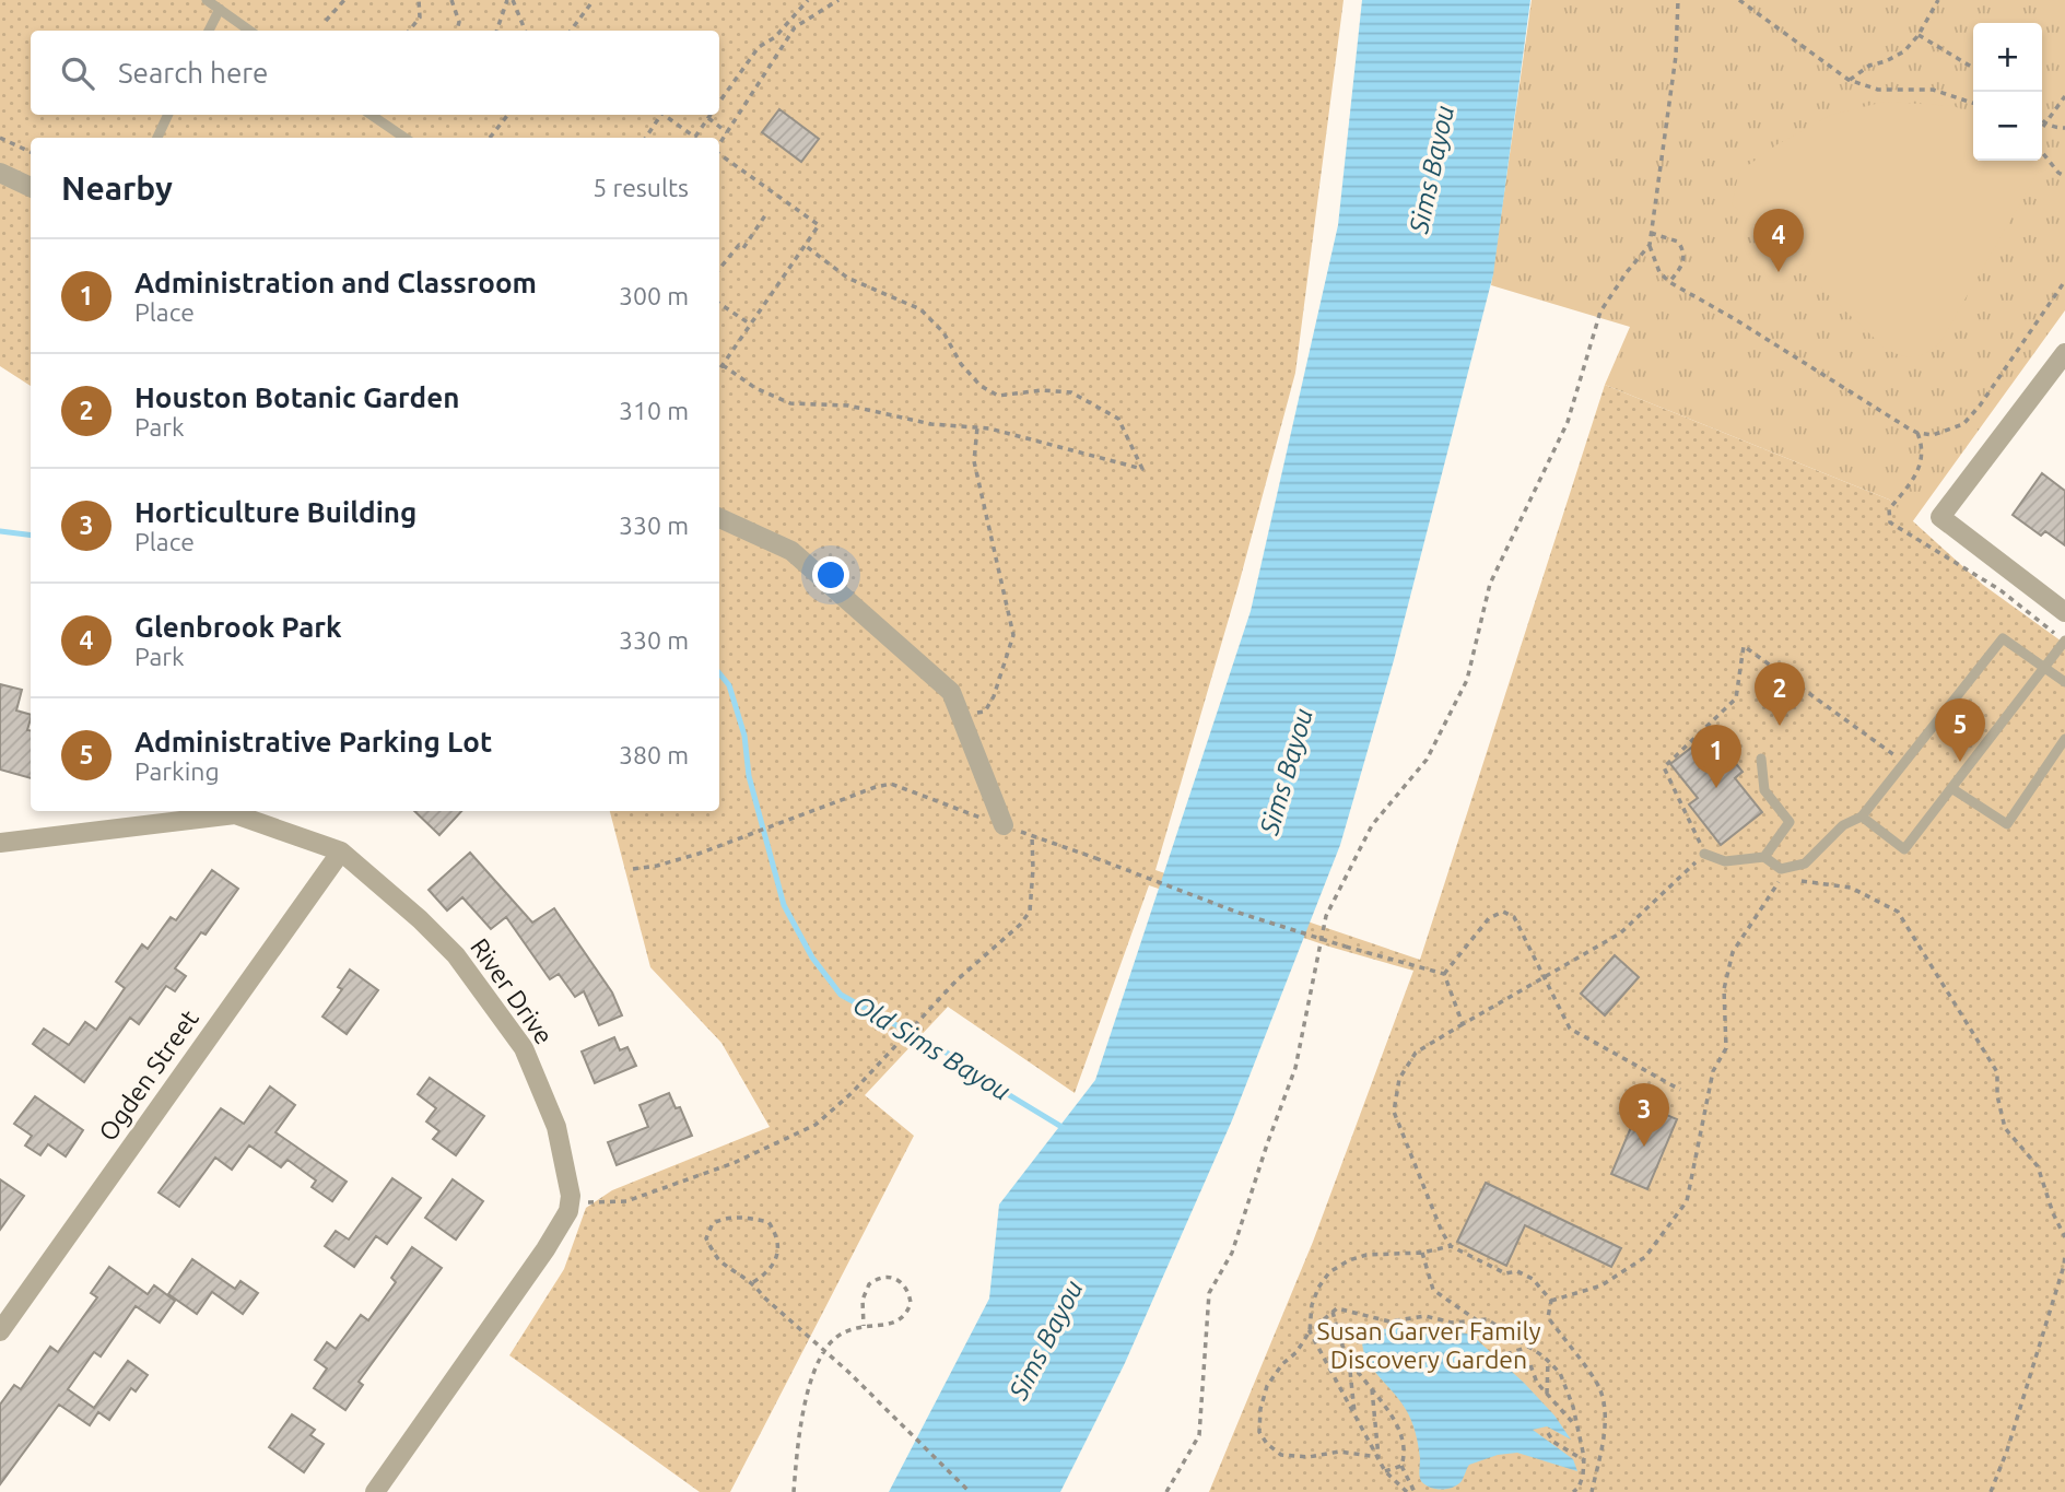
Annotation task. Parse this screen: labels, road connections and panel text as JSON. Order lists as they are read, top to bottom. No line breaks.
{"streets":{"street":["River Drive","Ogden Street"]},"crossings":[["River Drive","Ogden Street"]],"water":["Sims Bayou","Old Sims Bayou"],"parks":["Susan Garver Family Discovery Garden"],"page":{"map_buttons":["+","−"],"search":"Search here","heading":["Nearby","5 results"],"pins":["4","2","5","1","3"],"list":[{"mark":"1","name":"Administration and Classroom","note":"Place","value":"300 m"},{"mark":"2","name":"Houston Botanic Garden","note":"Park","value":"310 m"},{"mark":"3","name":"Horticulture Building","note":"Place","value":"330 m"},{"mark":"4","name":"Glenbrook Park","note":"Park","value":"330 m"},{"mark":"5","name":"Administrative Parking Lot","note":"Parking","value":"380 m"}]}}
